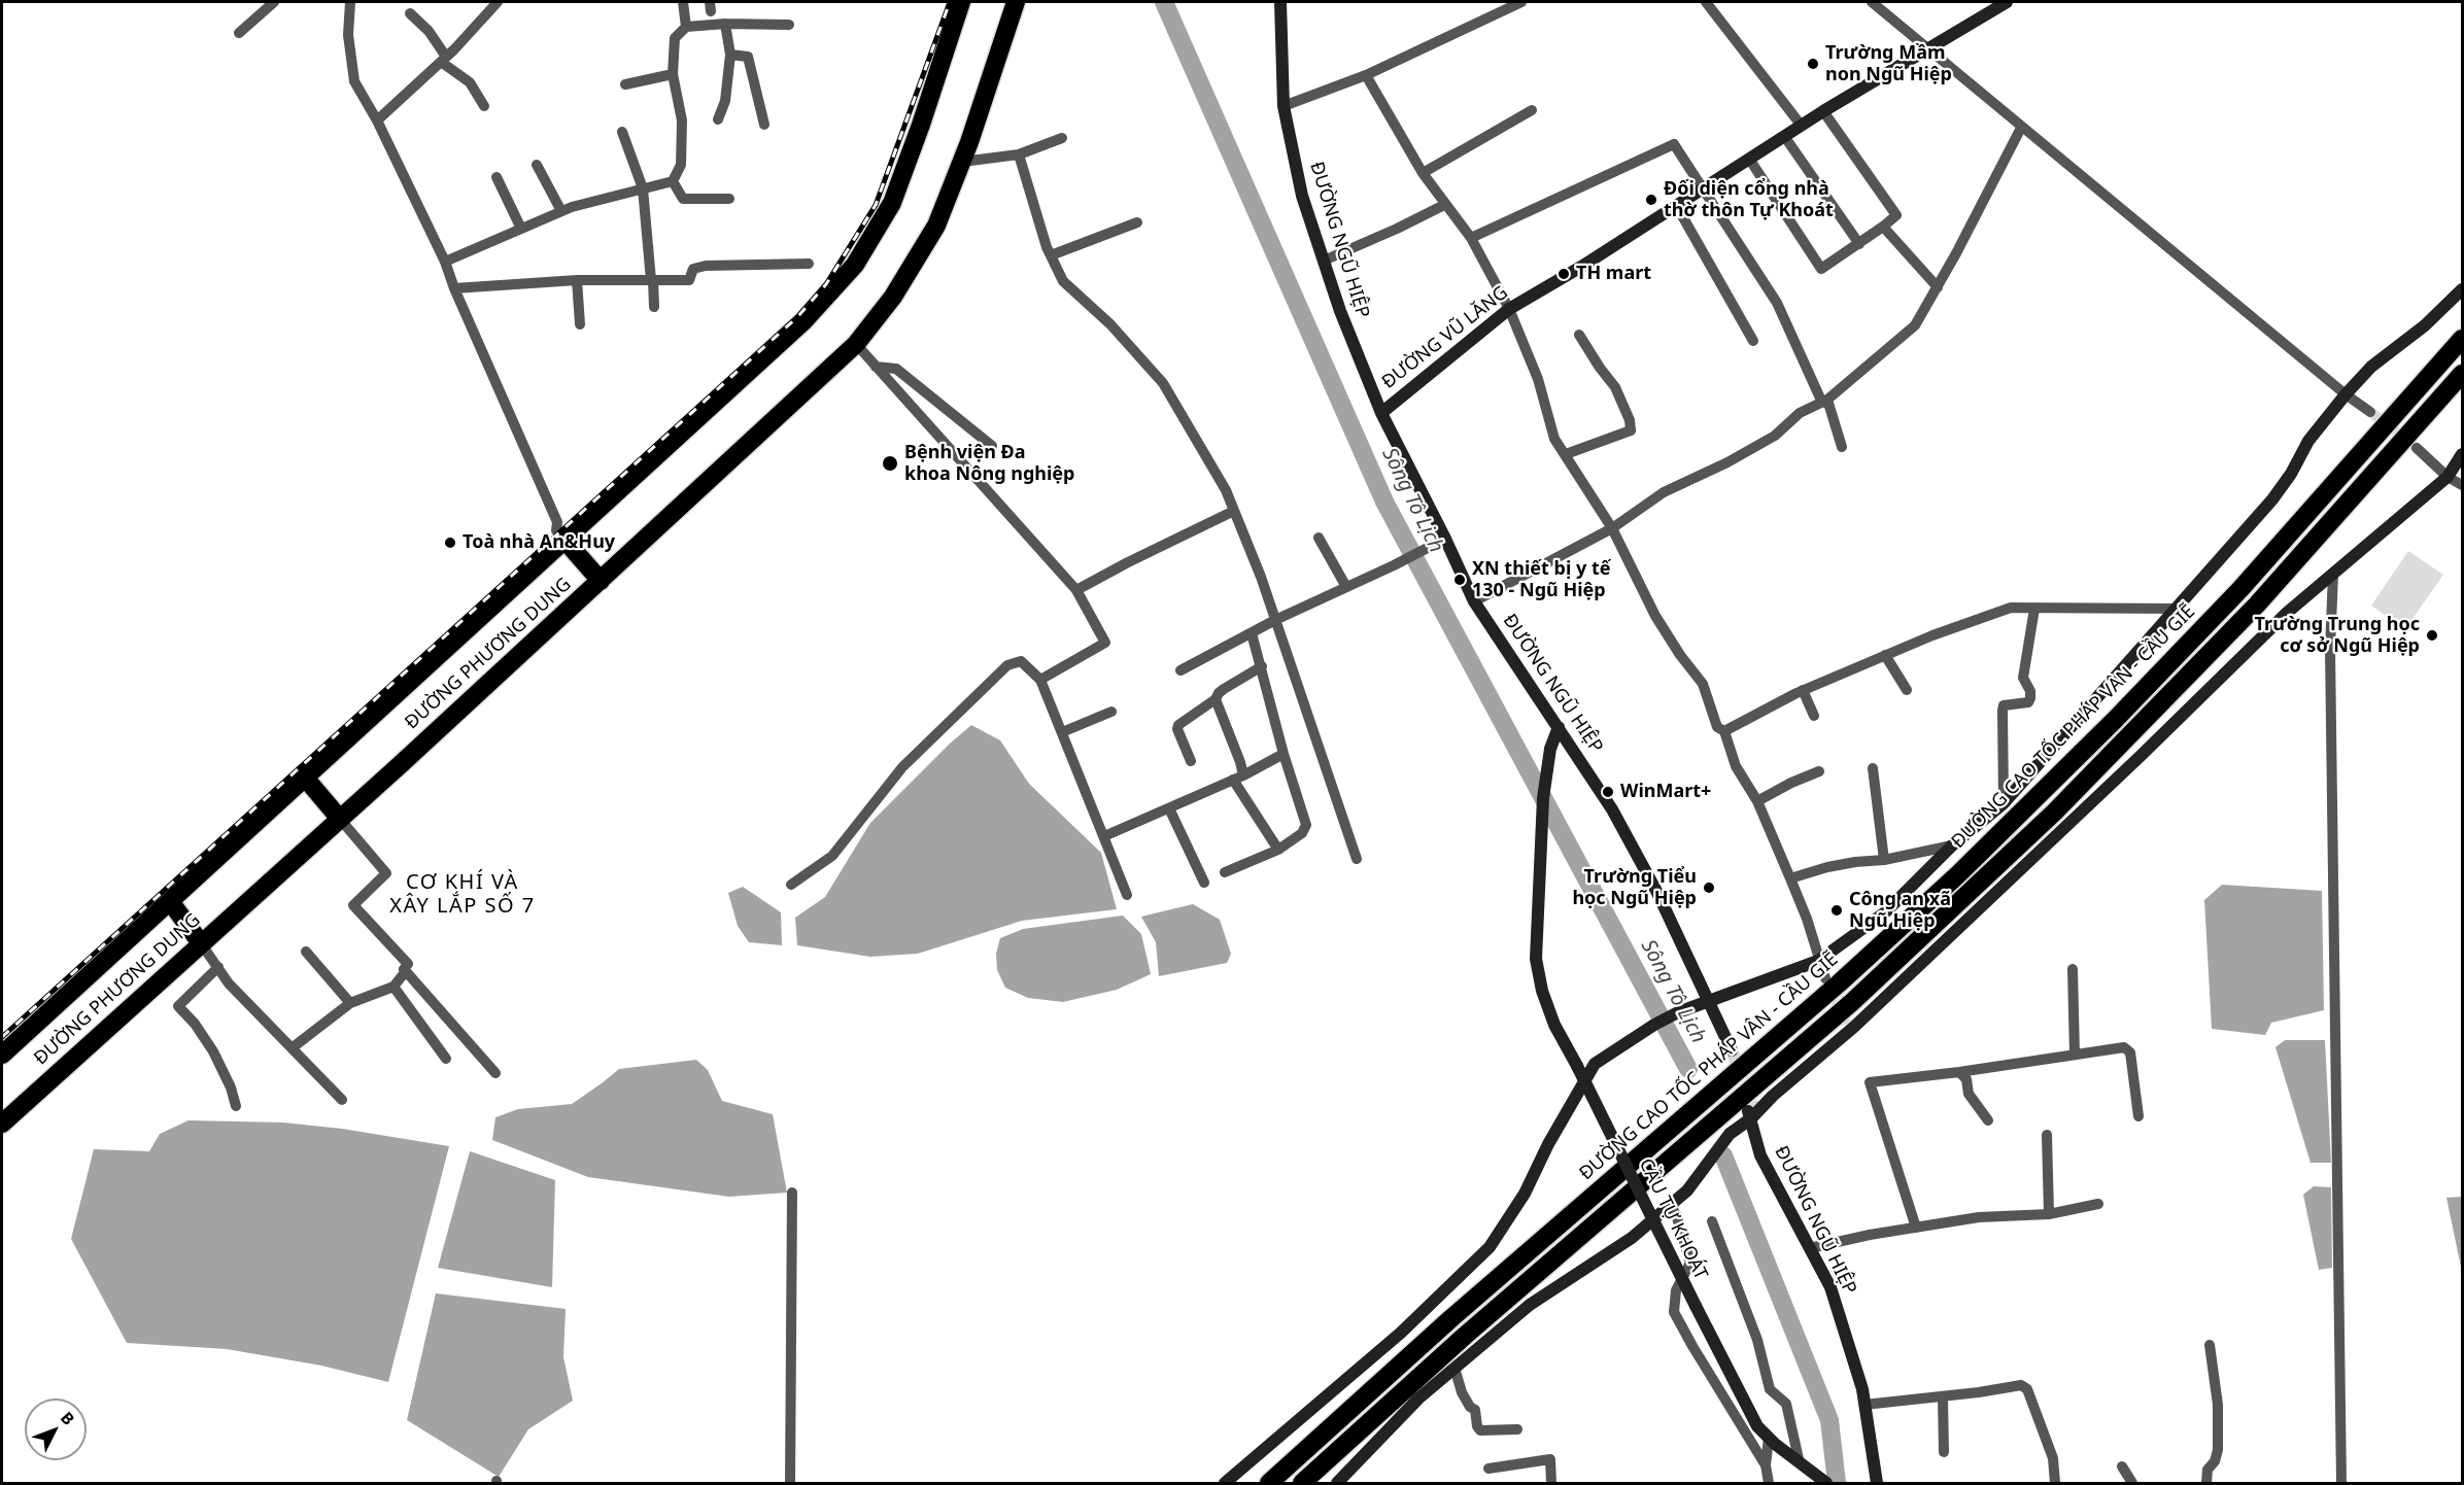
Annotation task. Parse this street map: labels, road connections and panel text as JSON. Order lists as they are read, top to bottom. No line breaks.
{"streets":{"highway":["ĐƯỜNG PHƯƠNG DUNG","ĐƯỜNG CAO TỐC PHÁP VÂN - CẦU GIẼ"],"street":["ĐƯỜNG NGŨ HIỆP","ĐƯỜNG VŨ LĂNG","CẦU TỰ KHOÁT"]},"crossings":[["ĐƯỜNG NGŨ HIỆP","ĐƯỜNG VŨ LĂNG"],["ĐƯỜNG NGŨ HIỆP","CẦU TỰ KHOÁT"]],"districts":["CƠ KHÍ VÀ XÂY LẮP SỐ 7"],"water":["Sông Tô Lịch"],"places":["Trường Mầm non Ngũ Hiệp","Đối diện cổng nhà thờ thôn Tự Khoát","TH mart","Bệnh viện Đa khoa Nông nghiệp","Toà nhà An&Huy","XN thiết bị y tế 130 - Ngũ Hiệp","Trường Trung học cơ sở Ngũ Hiệp","WinMart+","Trường Tiểu học Ngũ Hiệp","Công an xã Ngũ Hiệp"],"north":"top right"}
